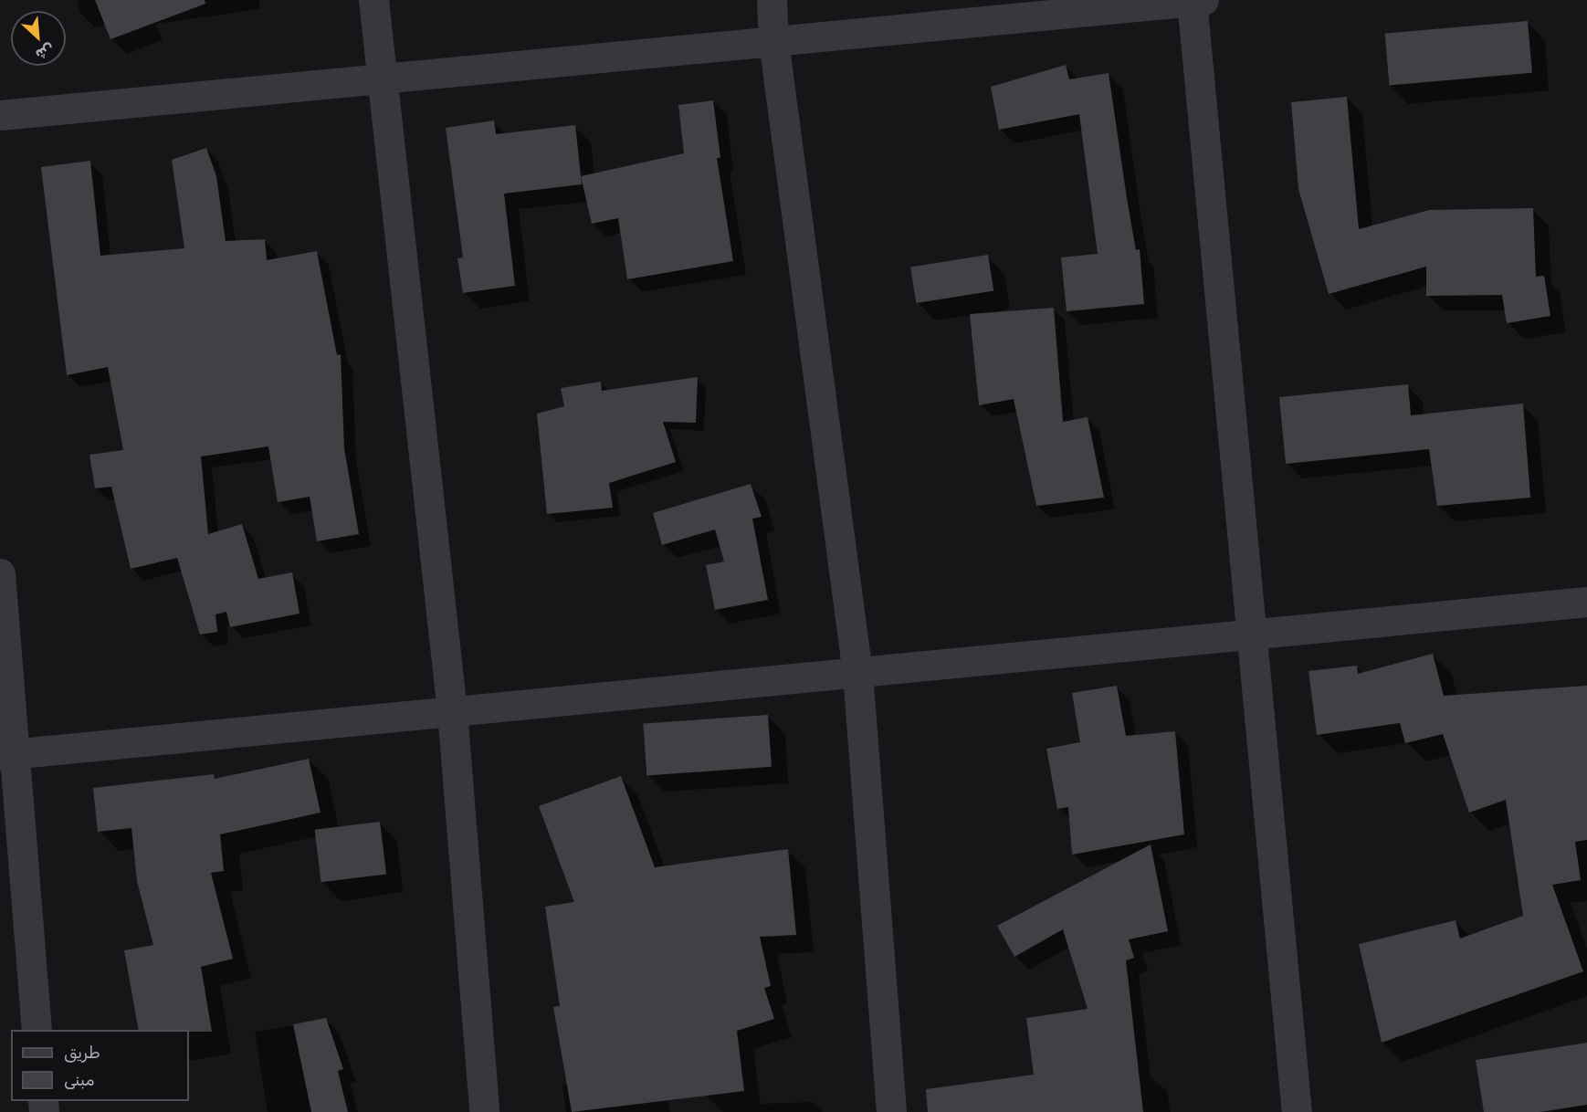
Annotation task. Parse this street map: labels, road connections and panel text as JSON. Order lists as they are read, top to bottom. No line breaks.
{"legend":["طريق","مبنى"],"north":"bottom right"}
